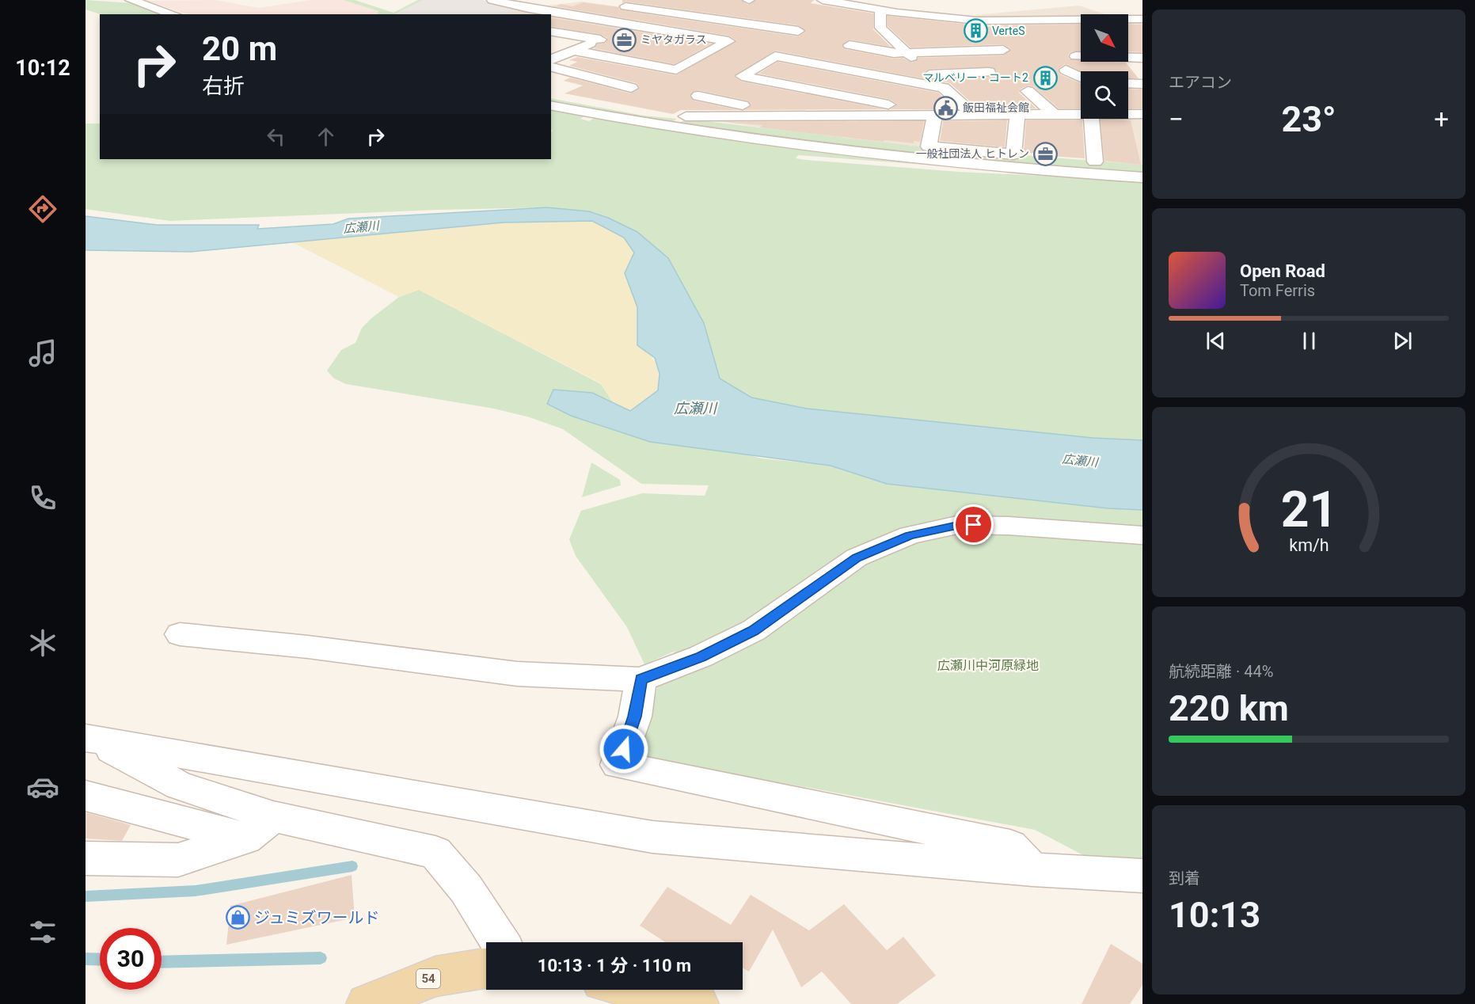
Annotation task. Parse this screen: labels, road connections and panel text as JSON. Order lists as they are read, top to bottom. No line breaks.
{"streets":{"main road":["54"]},"water":["広瀬川"],"parks":["広瀬川中河原緑地"],"places":{"building":["VerteS","マルベリー・コート2"],"office":["ミヤタガラス","一般社団法人 ヒトレン"],"public building":["飯田福祉会館"],"shop":["ジュミズワールド"]},"north":"bottom right","page":{"tabs":"10:12","tile":["エアコン",["航続距離 · 44%","220 km"],["到着","10:13"]],"turn":["20 m","右折"],"heat":["−","23°","+"],"song":["Open Road","Tom Ferris"],"limit":"30","trip":"10:13 · 1 分 · 110 m","gauge":["21","km/h"]}}
